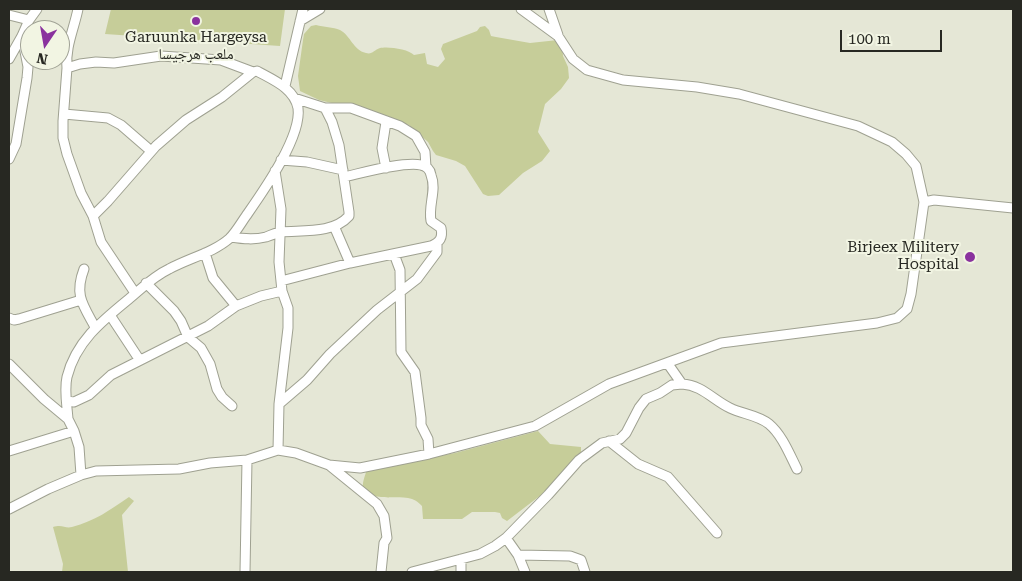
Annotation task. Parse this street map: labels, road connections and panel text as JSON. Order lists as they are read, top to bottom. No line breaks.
{"places":["Garuunka Hargeysa ملعب هرجيسا","Birjeex Militery Hospital"],"scale_bar":"100 m","north":"bottom"}
